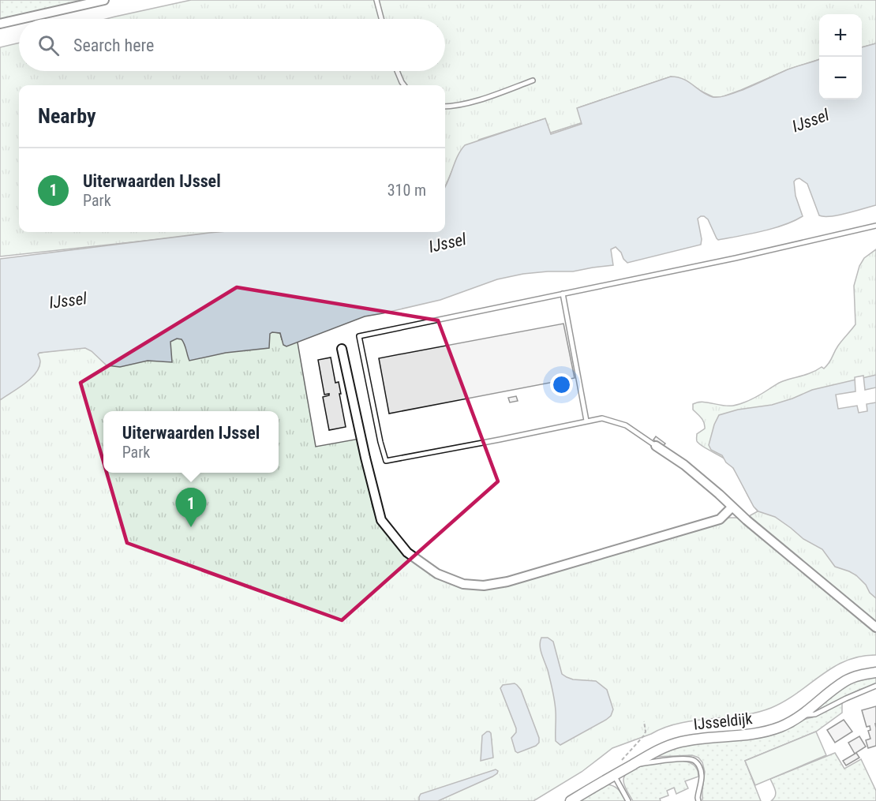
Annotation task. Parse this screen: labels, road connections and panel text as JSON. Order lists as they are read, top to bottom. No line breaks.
{"streets":{"street":["IJsseldijk"]},"water":["IJssel"],"page":{"map_buttons":["+","−"],"search":"Search here","heading":"Nearby","list":[{"mark":"1","name":"Uiterwaarden IJssel","note":"Park","value":"310 m"}],"popup":["Uiterwaarden IJssel","Park"],"pins":"1"}}
